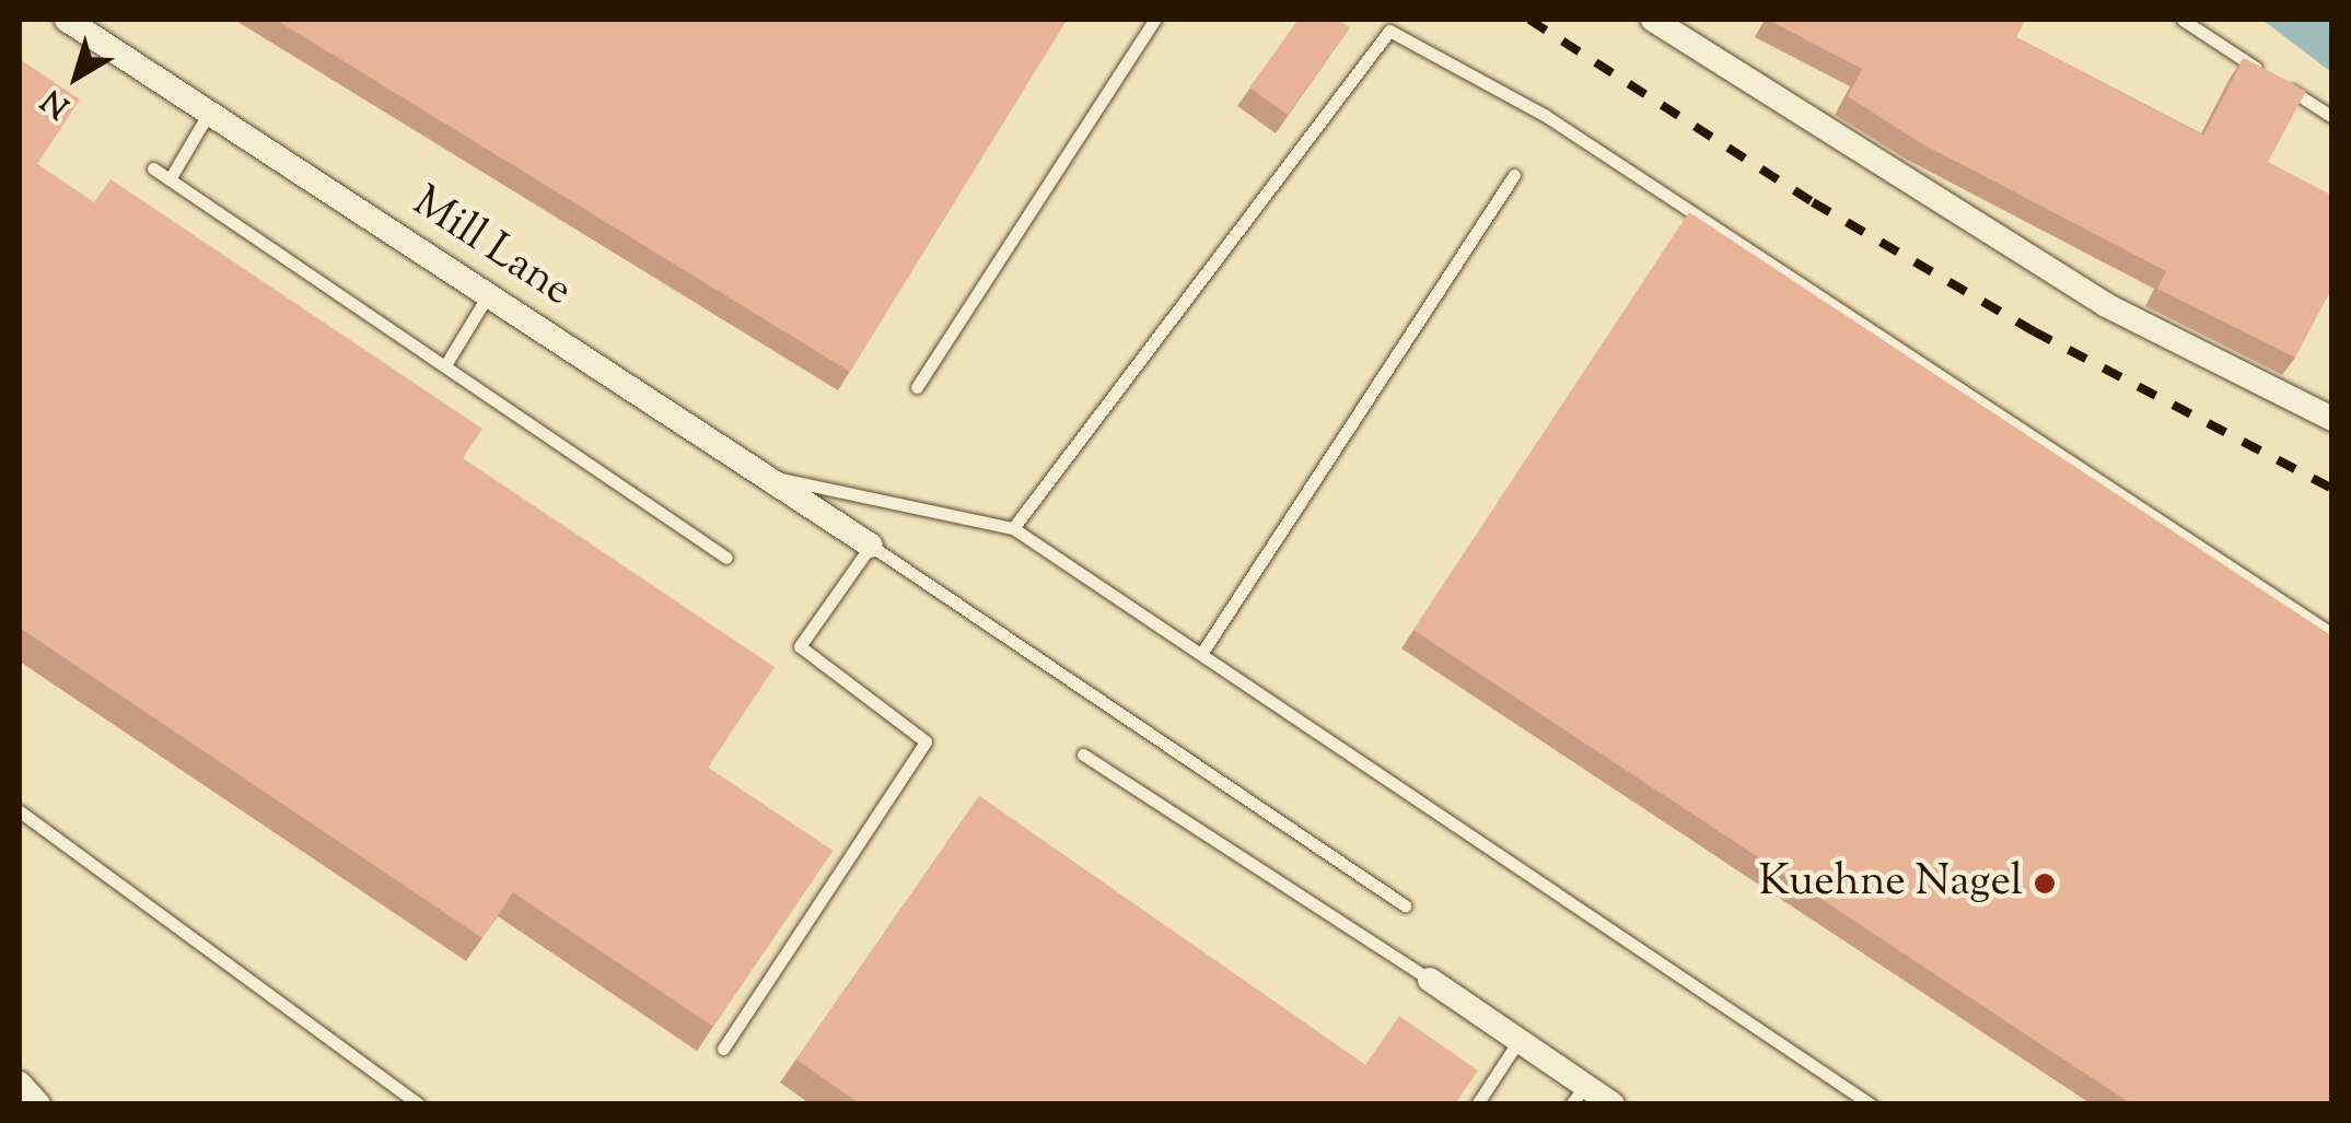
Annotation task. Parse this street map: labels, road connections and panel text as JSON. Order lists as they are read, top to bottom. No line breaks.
{"streets":{"street":["Mill Lane"]},"places":["Kuehne Nagel"],"north":"bottom left"}
